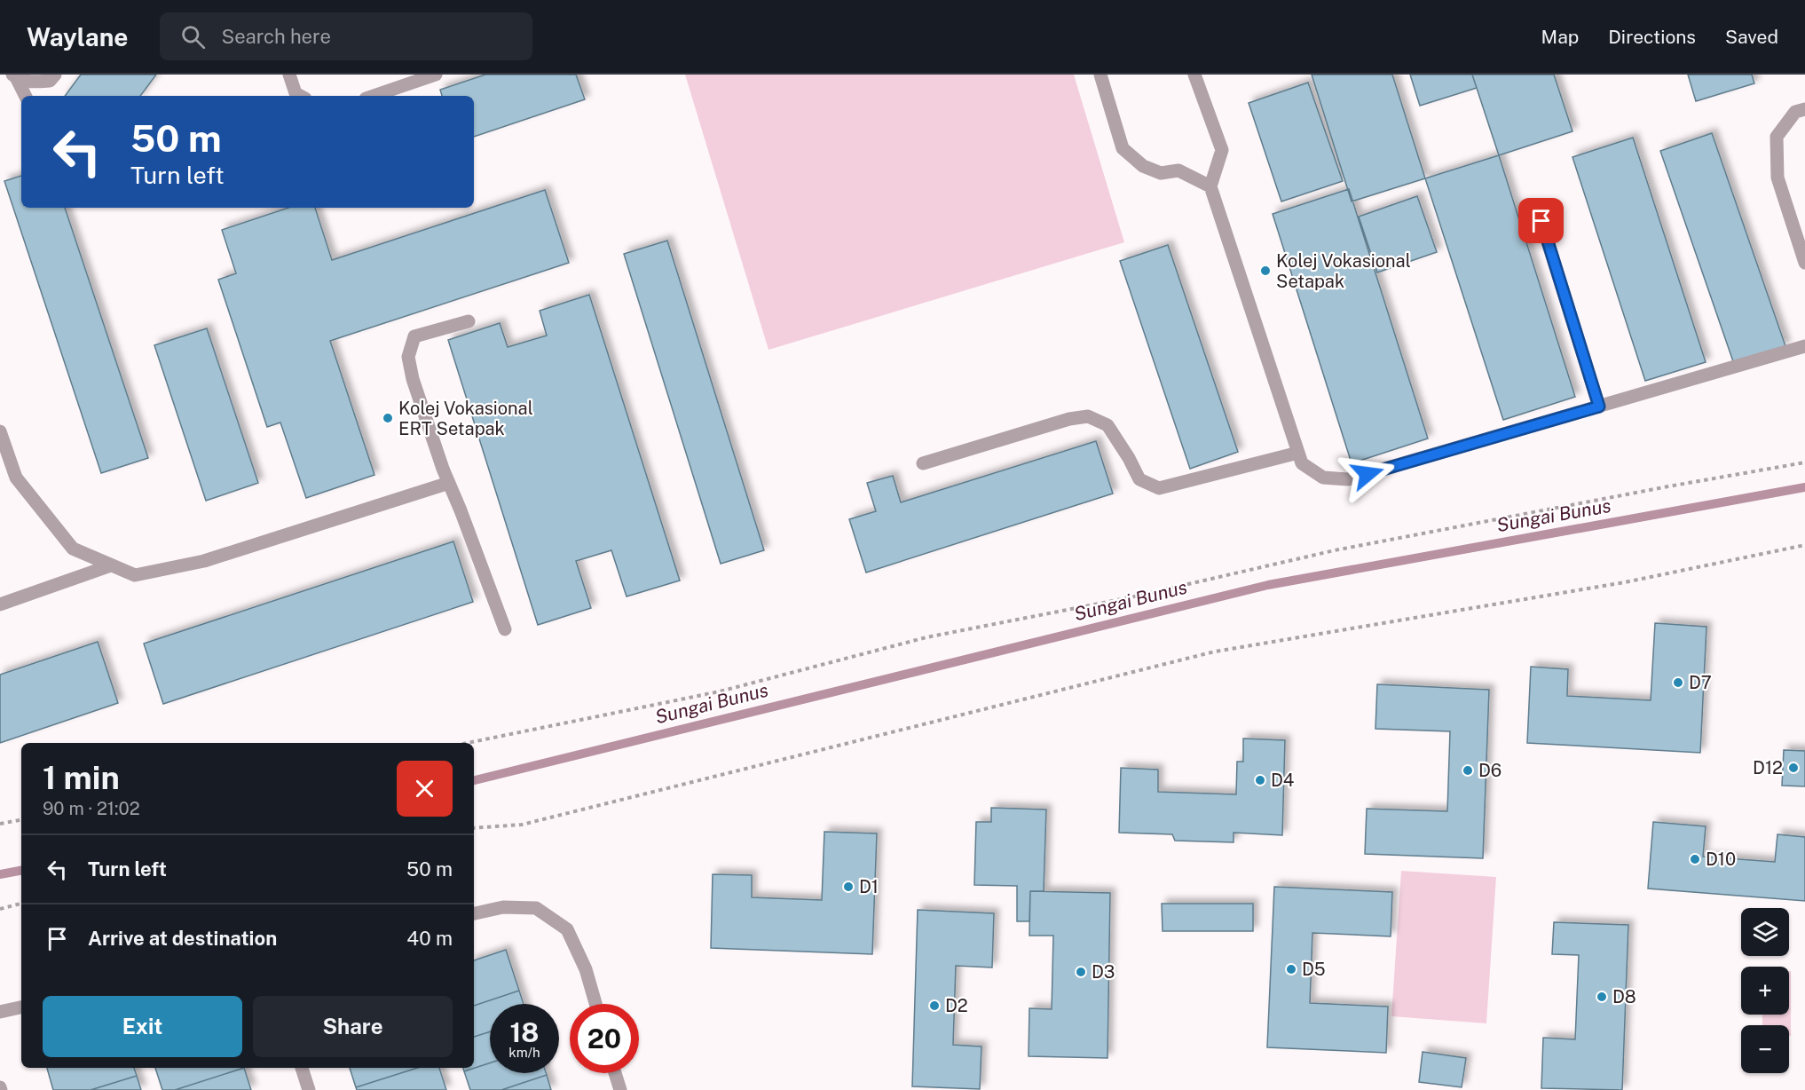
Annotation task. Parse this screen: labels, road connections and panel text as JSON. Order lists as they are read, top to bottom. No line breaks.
{"water":["Sungai Bunus"],"places":["Kolej Vokasional Setapak","Kolej Vokasional ERT Setapak","D7","D12","D6","D4","D10","D1","D5","D3","D8","D2"],"page":{"header":"Waylane","search":"Search here","nav":["Map","Directions","Saved"],"turn":["50 m","Turn left"],"heading":["1 min","90 m · 21:02"],"list":[{"name":"Turn left","value":"50 m"},{"name":"Arrive at destination","value":"40 m"}],"map_buttons":["+","−"],"buttons":["Exit","Share"],"speed":"18 km/h","limit":"20"}}
